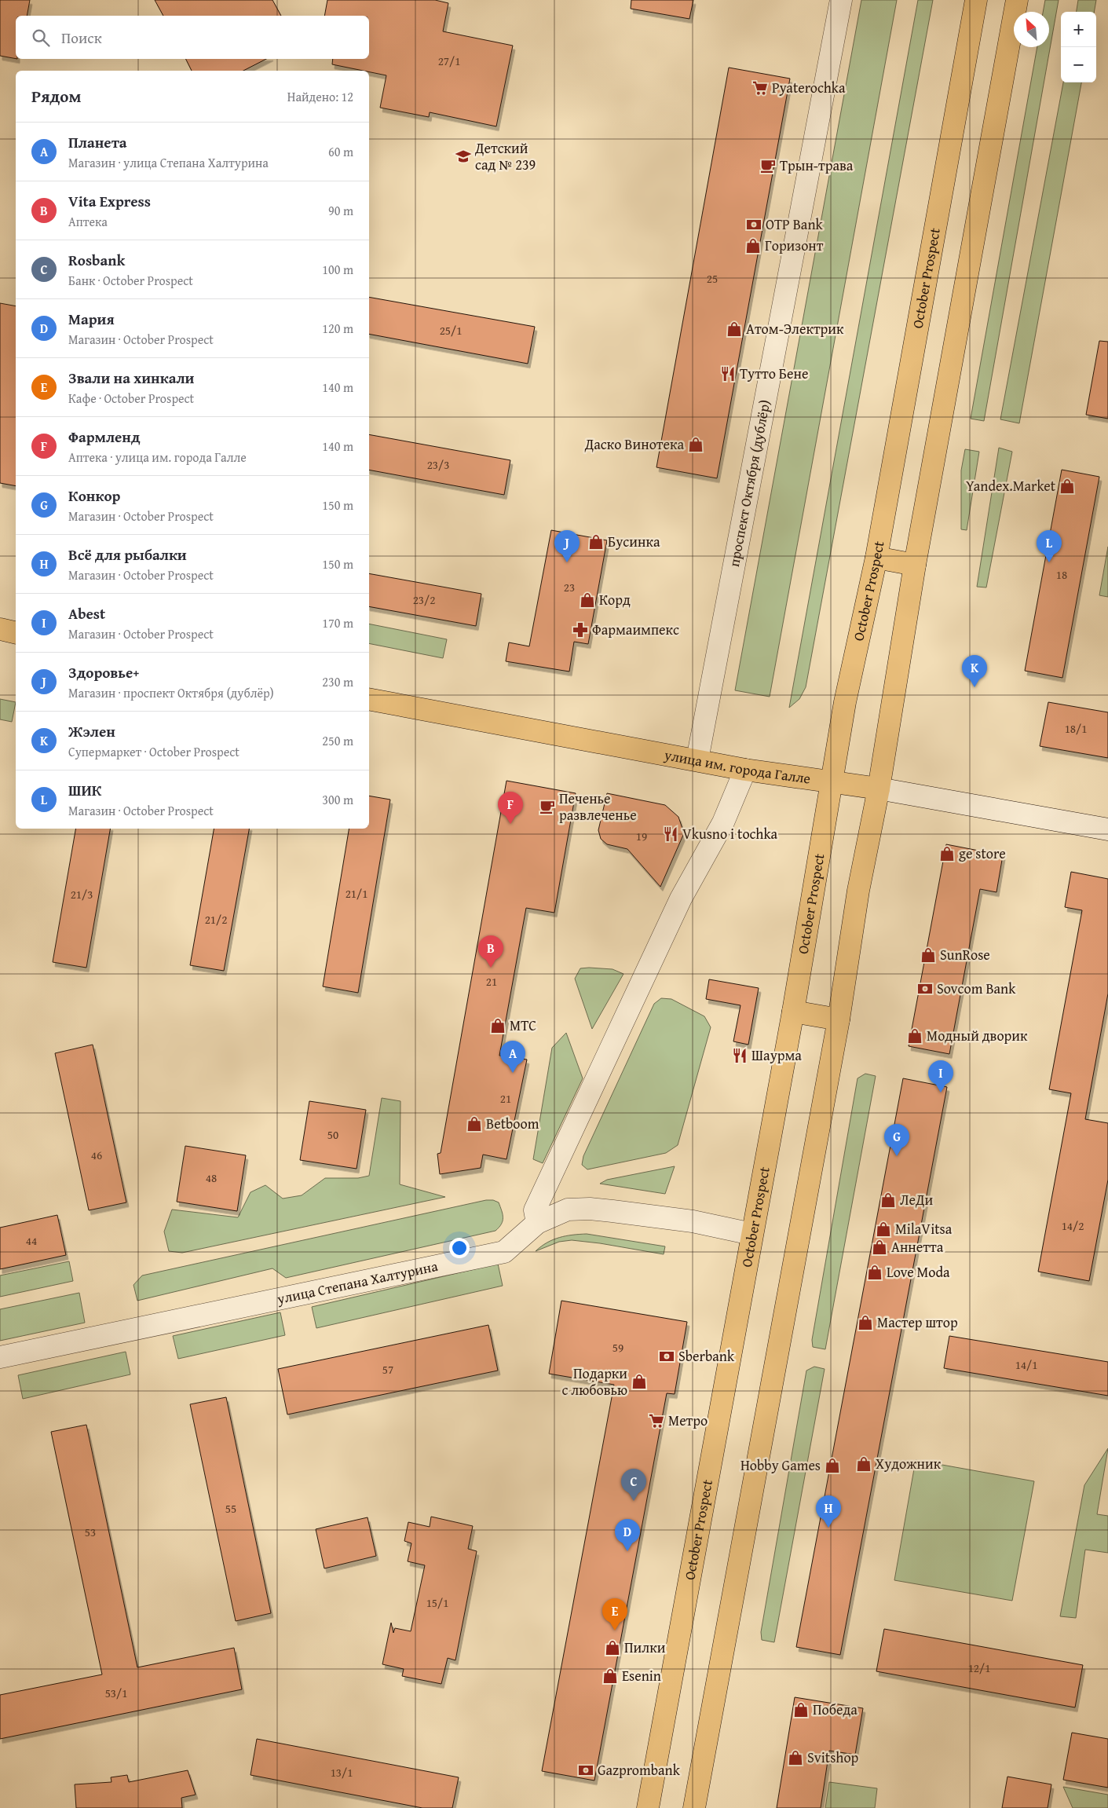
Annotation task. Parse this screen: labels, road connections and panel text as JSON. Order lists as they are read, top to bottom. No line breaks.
{"streets":{"main road":["October Prospect","улица им. города Галле"],"street":["проспект Октября (дублёр)","улица Степана Халтурина"]},"crossings":[["October Prospect","улица им. города Галле"],["October Prospect","улица Степана Халтурина"],["проспект Октября (дублёр)","улица им. города Галле"]],"places":{"supermarket":["Pyaterochka","Метро"],"school or university":["Детский сад № 239"],"cafe":["Трын-трава","Печенье развлеченье"],"bank":["OTP Bank","Sovcom Bank","Sberbank","Gazprombank"],"shop":["Горизонт","Атом-Электрик","Даско Винотека","Yandex.Market","Бусинка","Корд","ge store","SunRose","МТС","Модный дворик","Betboom","ЛеДи","MilaVitsa","Аннетта","Love Moda","Мастер штор","Подарки с любовью","Художник","Hobby Games","Пилки","Esenin","Победа","Svitshop"],"restaurant":["Тутто Бене","Vkusno i tochka","Шаурма"],"pharmacy":["Фармаимпекс"]},"house_numbers":["27/1","25","25/1","23/3","18","23","23/2","18/1","19","21/1","21/3","21/2","21","21","50","46","48","14/2","44","59","14/1","57","55","53","15/1","12/1","53/1","13/1"],"north":"top left","page":{"map_buttons":["+","−"],"search":"Поиск","heading":["Рядом","Найдено: 12"],"list":[{"mark":"A","name":"Планета","note":"Магазин · улица Степана Халтурина","value":"60 m"},{"mark":"B","name":"Vita Express","note":"Аптека","value":"90 m"},{"mark":"C","name":"Rosbank","note":"Банк · October Prospect","value":"100 m"},{"mark":"D","name":"Мария","note":"Магазин · October Prospect","value":"120 m"},{"mark":"E","name":"Звали на хинкали","note":"Кафе · October Prospect","value":"140 m"},{"mark":"F","name":"Фармленд","note":"Аптека · улица им. города Галле","value":"140 m"},{"mark":"G","name":"Конкор","note":"Магазин · October Prospect","value":"150 m"},{"mark":"H","name":"Всё для рыбалки","note":"Магазин · October Prospect","value":"150 m"},{"mark":"I","name":"Abest","note":"Магазин · October Prospect","value":"170 m"},{"mark":"J","name":"Здоровье+","note":"Магазин · проспект Октября (дублёр)","value":"230 m"},{"mark":"K","name":"Жэлен","note":"Супермаркет · October Prospect","value":"250 m"},{"mark":"L","name":"ШИК","note":"Магазин · October Prospect","value":"300 m"}],"pins":["J","L","K","F","B","A","I","G","C","H","D","E"]}}
